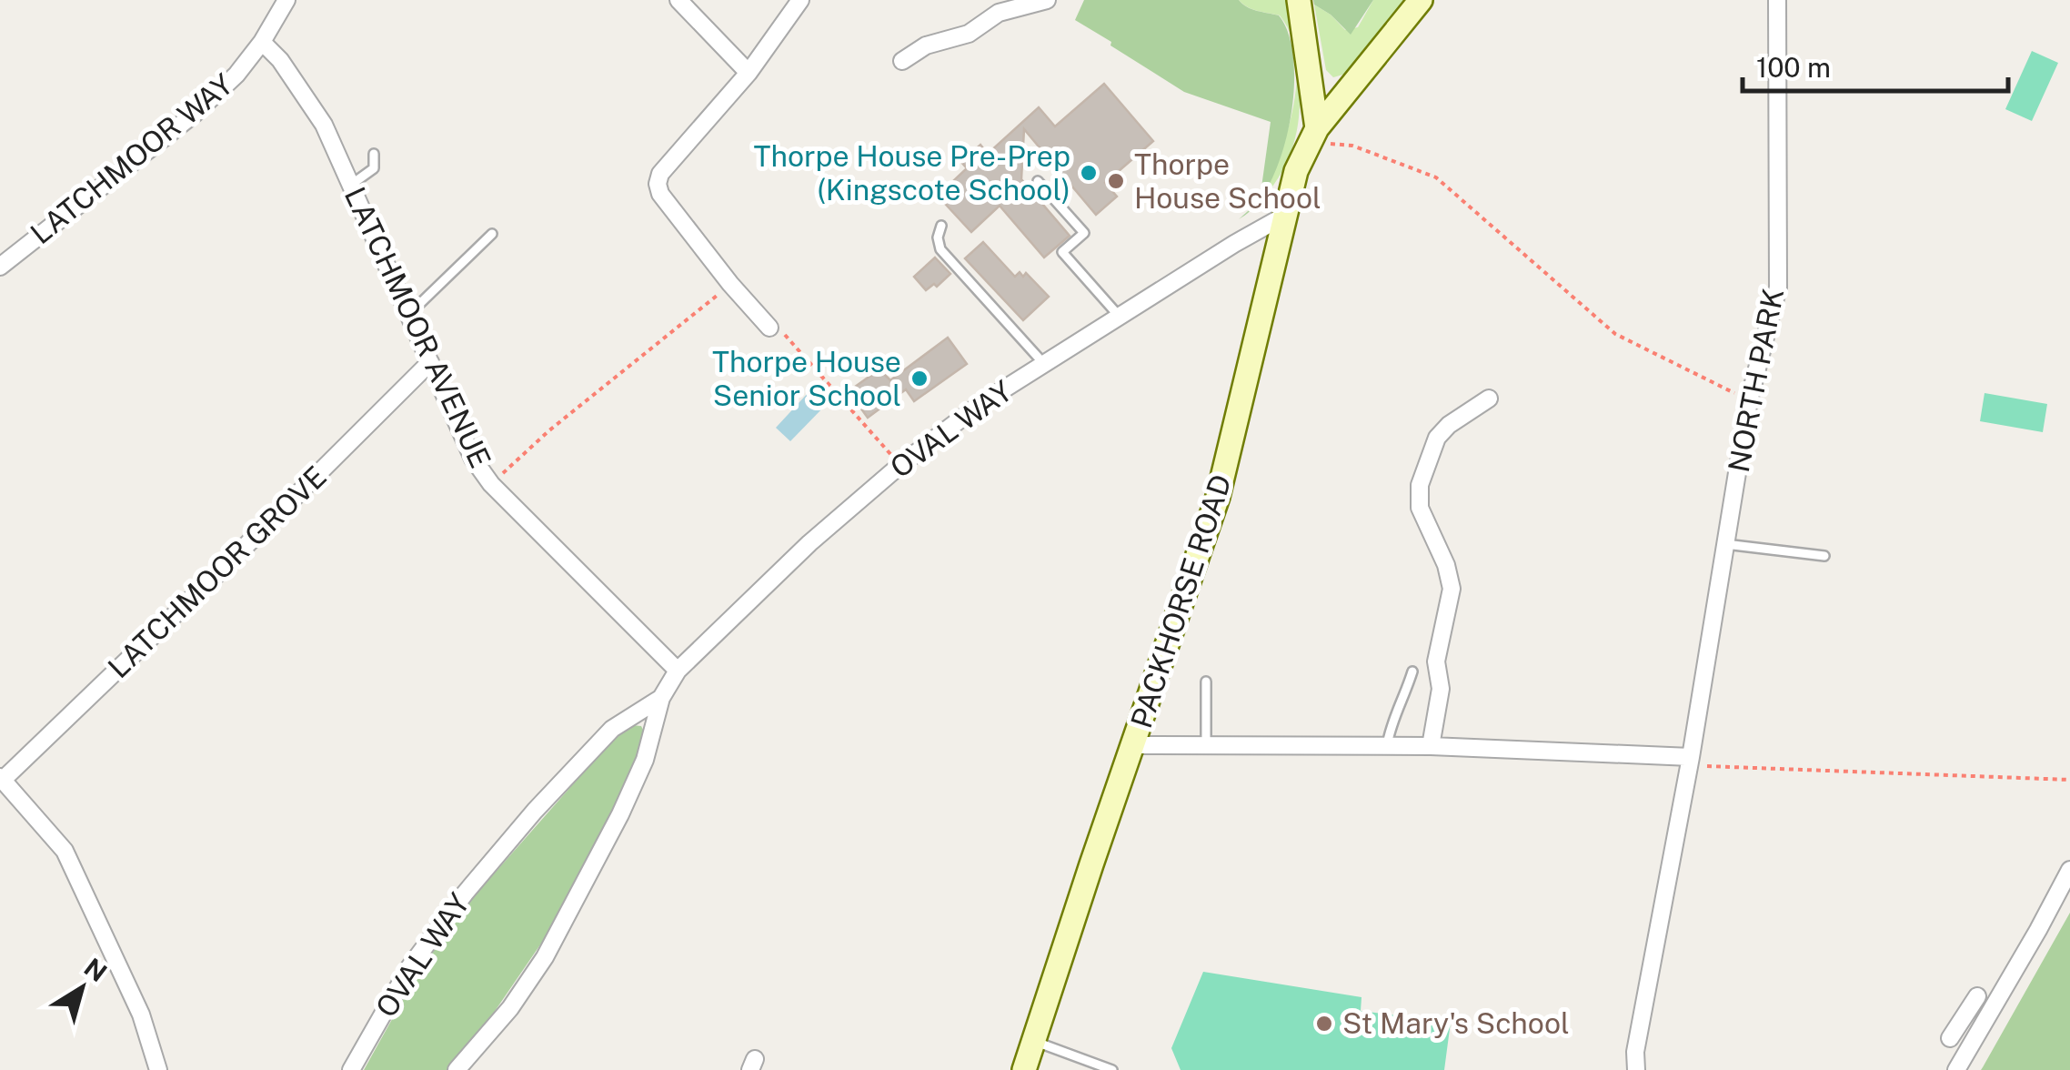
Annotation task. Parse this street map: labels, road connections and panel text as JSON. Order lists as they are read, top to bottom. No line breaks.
{"streets":{"main road":["PACKHORSE ROAD"],"street":["LATCHMOOR WAY","LATCHMOOR AVENUE","NORTH PARK","OVAL WAY","LATCHMOOR GROVE"]},"crossings":[["LATCHMOOR WAY","LATCHMOOR AVENUE"],["LATCHMOOR AVENUE","OVAL WAY"],["LATCHMOOR AVENUE","LATCHMOOR GROVE"],["OVAL WAY","PACKHORSE ROAD"]],"places":["Thorpe House Pre-Prep (Kingscote School)","Thorpe House School","Thorpe House Senior School","St Mary's School"],"scale_bar":"100 m","north":"top right"}
